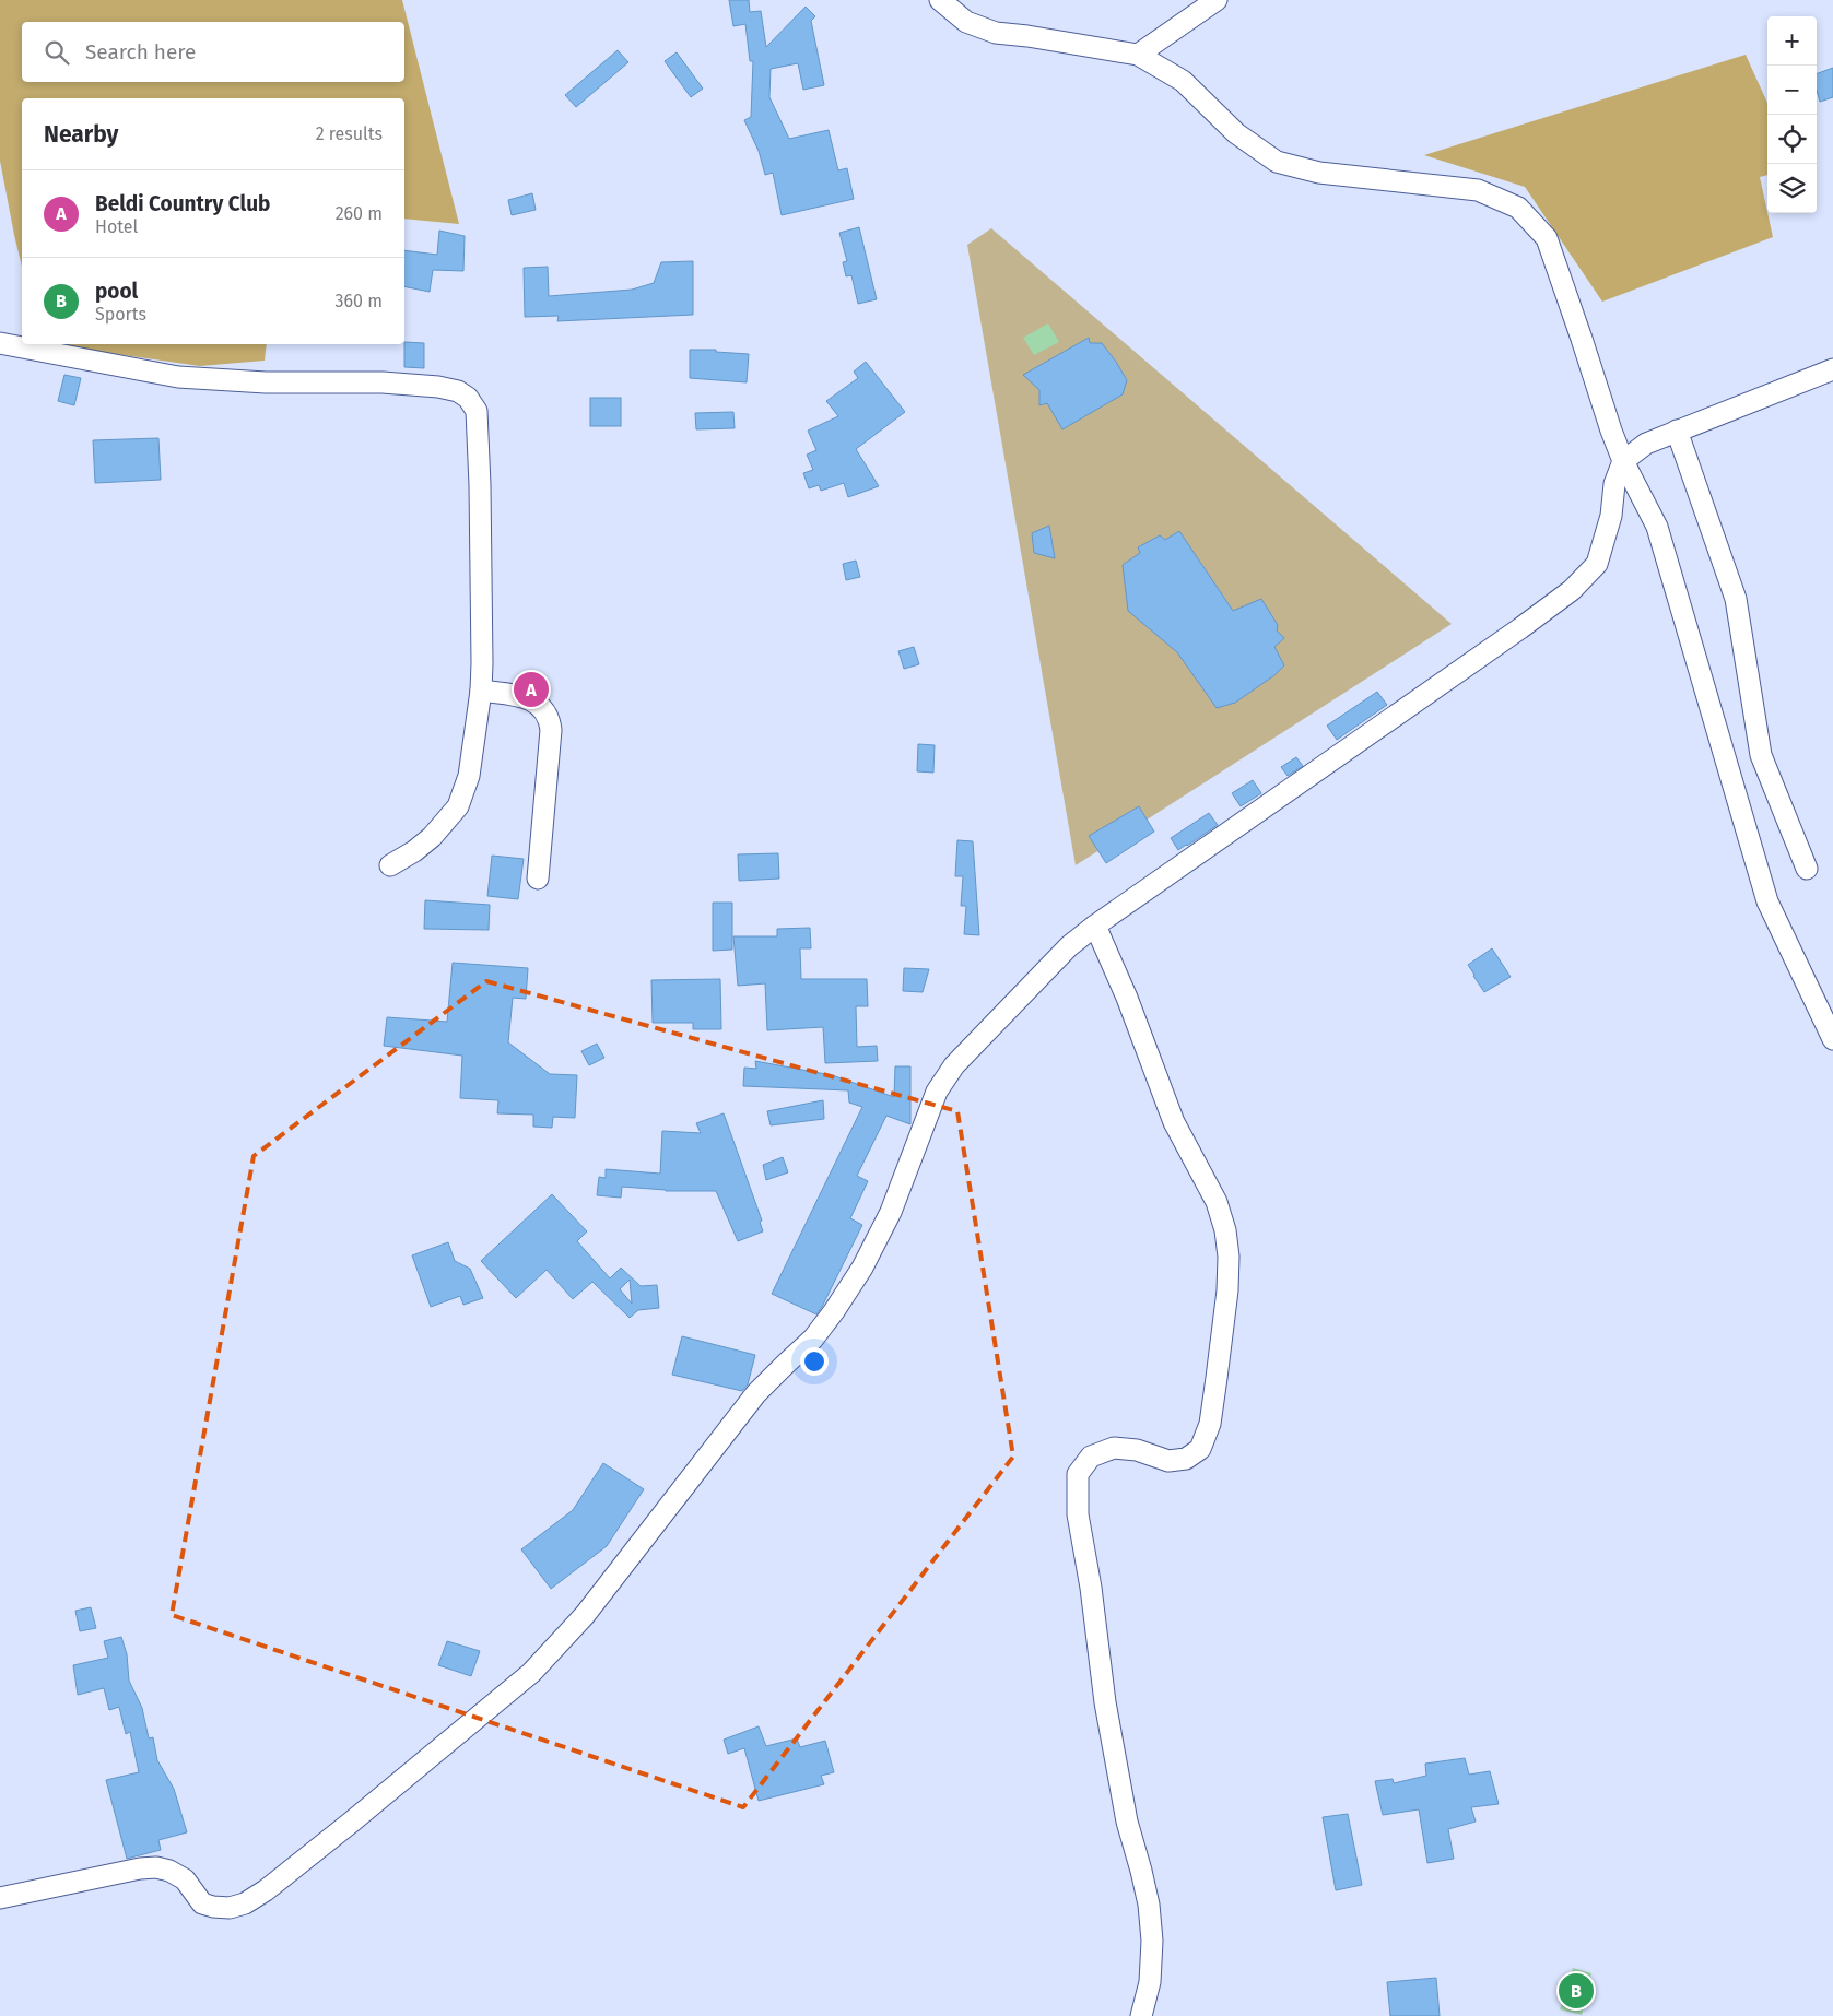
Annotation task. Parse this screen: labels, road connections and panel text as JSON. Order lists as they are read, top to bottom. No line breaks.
{"page":{"map_buttons":["+","−"],"search":"Search here","heading":["Nearby","2 results"],"list":[{"mark":"A","name":"Beldi Country Club","note":"Hotel","value":"260 m"},{"mark":"B","name":"pool","note":"Sports","value":"360 m"}],"pins":["A","B"]}}
